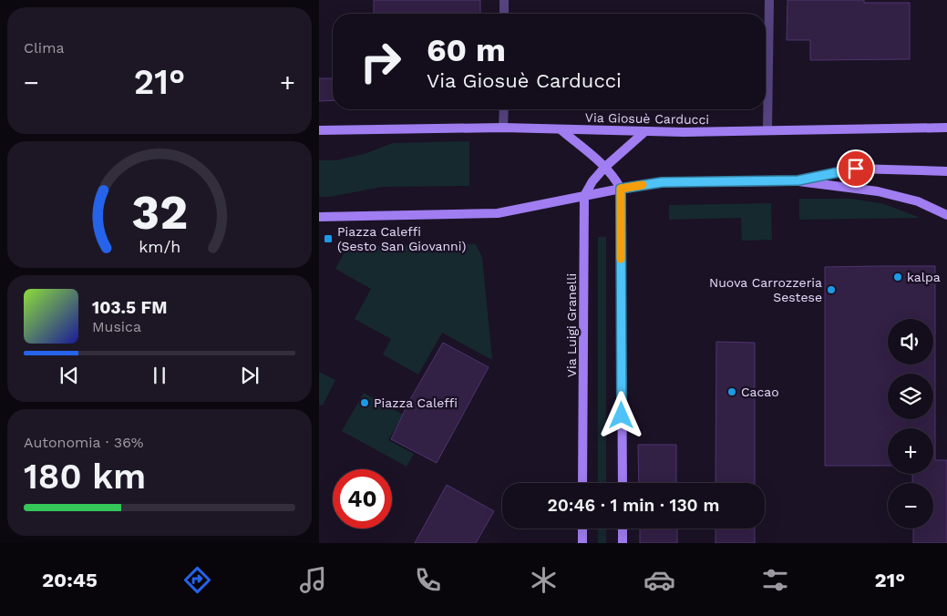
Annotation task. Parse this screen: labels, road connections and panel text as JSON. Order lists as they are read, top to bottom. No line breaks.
{"streets":{"main road":["Via Giosuè Carducci","Via Luigi Granelli"]},"places":{"transit":["Piazza Caleffi (Sesto San Giovanni)"],"other":["kalpa","Nuova Carrozzeria Sestese","Cacao","Piazza Caleffi"]},"page":{"tile":["Clima",["Autonomia · 36%","180 km"]],"turn":["60 m","Via Giosuè Carducci"],"heat":["−","21°","+"],"song":["103.5 FM","Musica"],"map_buttons":["+","−"],"limit":"40","trip":"20:46 · 1 min · 130 m","tabs":["20:45","21°"],"gauge":["32","km/h"]}}
